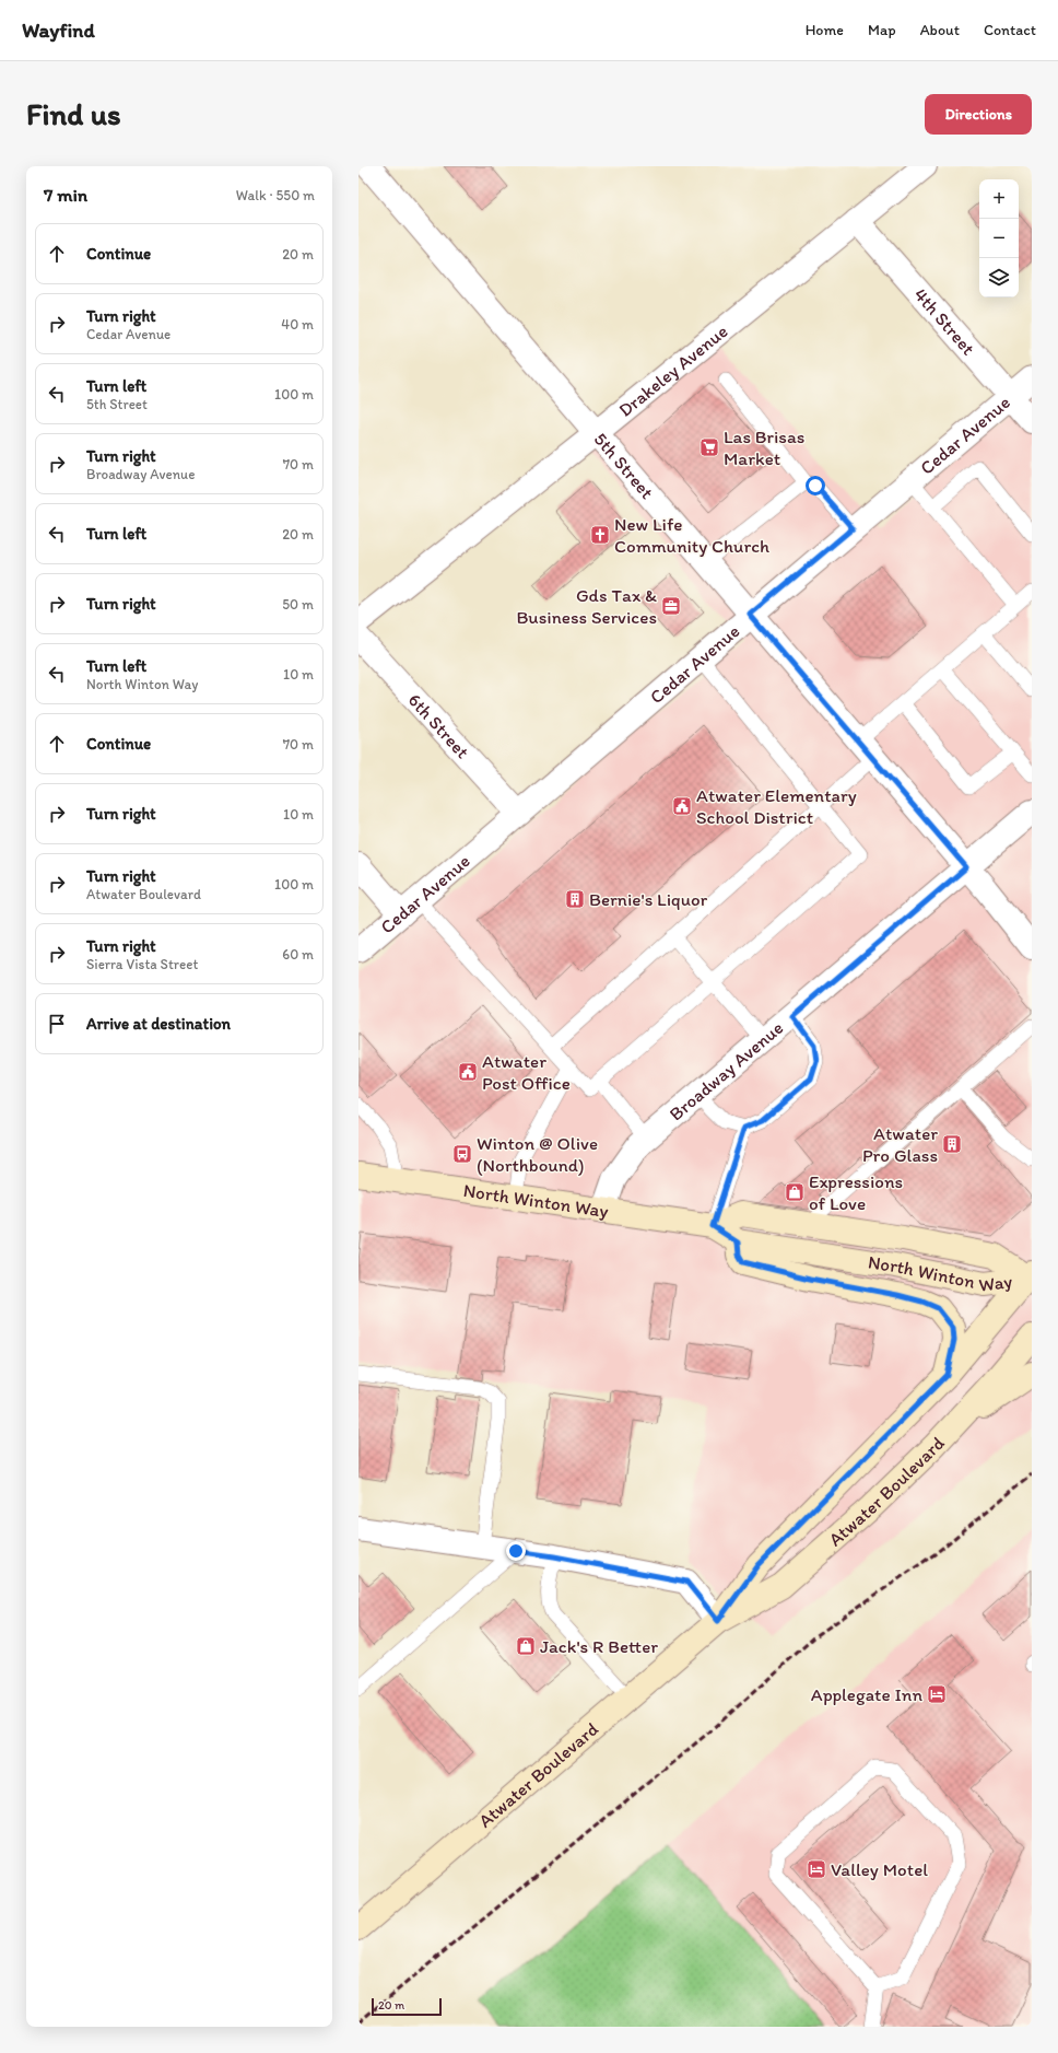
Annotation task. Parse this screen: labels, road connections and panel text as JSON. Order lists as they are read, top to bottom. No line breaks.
{"streets":{"main road":["North Winton Way","Atwater Boulevard"],"street":["4th Street","Drakeley Avenue","Cedar Avenue","5th Street","6th Street","Broadway Avenue"]},"crossings":[["4th Street","Drakeley Avenue"],["4th Street","Cedar Avenue"],["Drakeley Avenue","5th Street"],["Cedar Avenue","5th Street"],["Cedar Avenue","6th Street"],["5th Street","Broadway Avenue"],["Broadway Avenue","North Winton Way"],["North Winton Way","Atwater Boulevard"]],"places":{"supermarket":["Las Brisas Market"],"church":["New Life Community Church"],"office":["Gds Tax & Business Services"],"public building":["Atwater Elementary School District","Atwater Post Office"],"building":["Bernie's Liquor","Atwater Pro Glass"],"bus stop":["Winton @ Olive (Northbound)"],"shop":["Expressions of Love","Jack's R Better"],"hotel":["Applegate Inn","Valley Motel"]},"scale_bar":"20 m","page":{"header":"Wayfind","nav":["Home","Map","About","Contact"],"buttons":"Directions","title":"Find us","heading":["7 min","Walk · 550 m"],"map_buttons":["+","−"],"list":[["Continue","20 m"],["Turn right","Cedar Avenue","40 m"],["Turn left","5th Street","100 m"],["Turn right","Broadway Avenue","70 m"],["Turn left","20 m"],["Turn right","50 m"],["Turn left","North Winton Way","10 m"],["Continue","70 m"],["Turn right","10 m"],["Turn right","Atwater Boulevard","100 m"],["Turn right","Sierra Vista Street","60 m"],"Arrive at destination"],"scale":"20 m"}}
